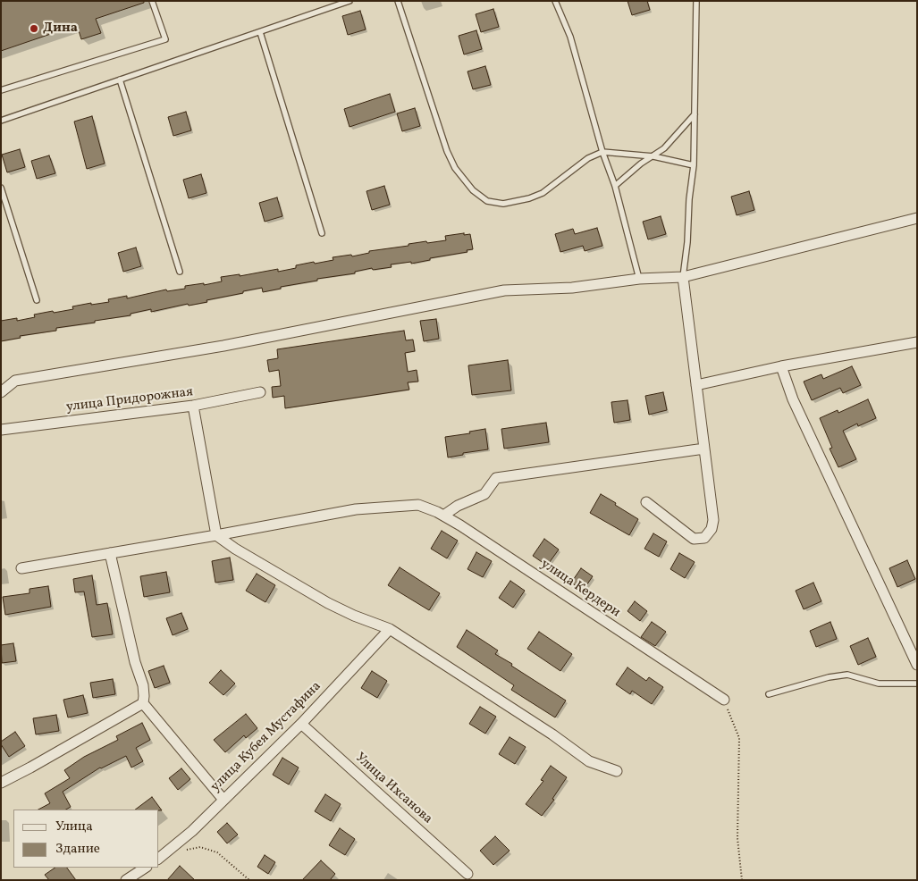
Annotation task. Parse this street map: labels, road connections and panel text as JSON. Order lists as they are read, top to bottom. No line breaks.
{"streets":{"street":["улица Придорожная","улица Кердери","улица Кубея Мустафина","Улица Ихсанова"]},"crossings":[["улица Кубея Мустафина","Улица Ихсанова"]],"places":["Дина"],"legend":["Улица","Здание"]}
